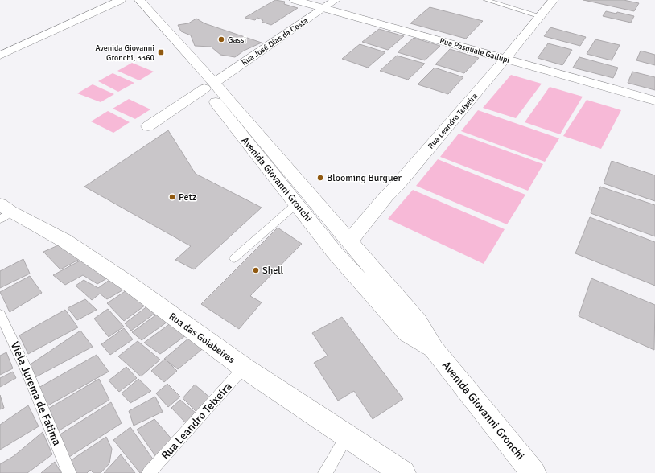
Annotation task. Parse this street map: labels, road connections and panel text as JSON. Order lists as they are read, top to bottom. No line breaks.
{"streets":{"main road":["Rua José Dias da Costa","Rua Pasquale Gallupi","Rua Leandro Teixeira","Avenida Giovanni Gronchi","Rua das Goiabeiras"],"lane":["Viela Jurema de Fatima"]},"crossings":[["Rua José Dias da Costa","Rua Pasquale Gallupi"],["Rua José Dias da Costa","Avenida Giovanni Gronchi"],["Rua Pasquale Gallupi","Rua Leandro Teixeira"],["Rua Leandro Teixeira","Avenida Giovanni Gronchi"],["Rua Leandro Teixeira","Rua das Goiabeiras"]],"places":{"other":["Gassi","Blooming Burguer","Petz","Shell"],"transit":["Avenida Giovanni Gronchi, 3360"]}}
